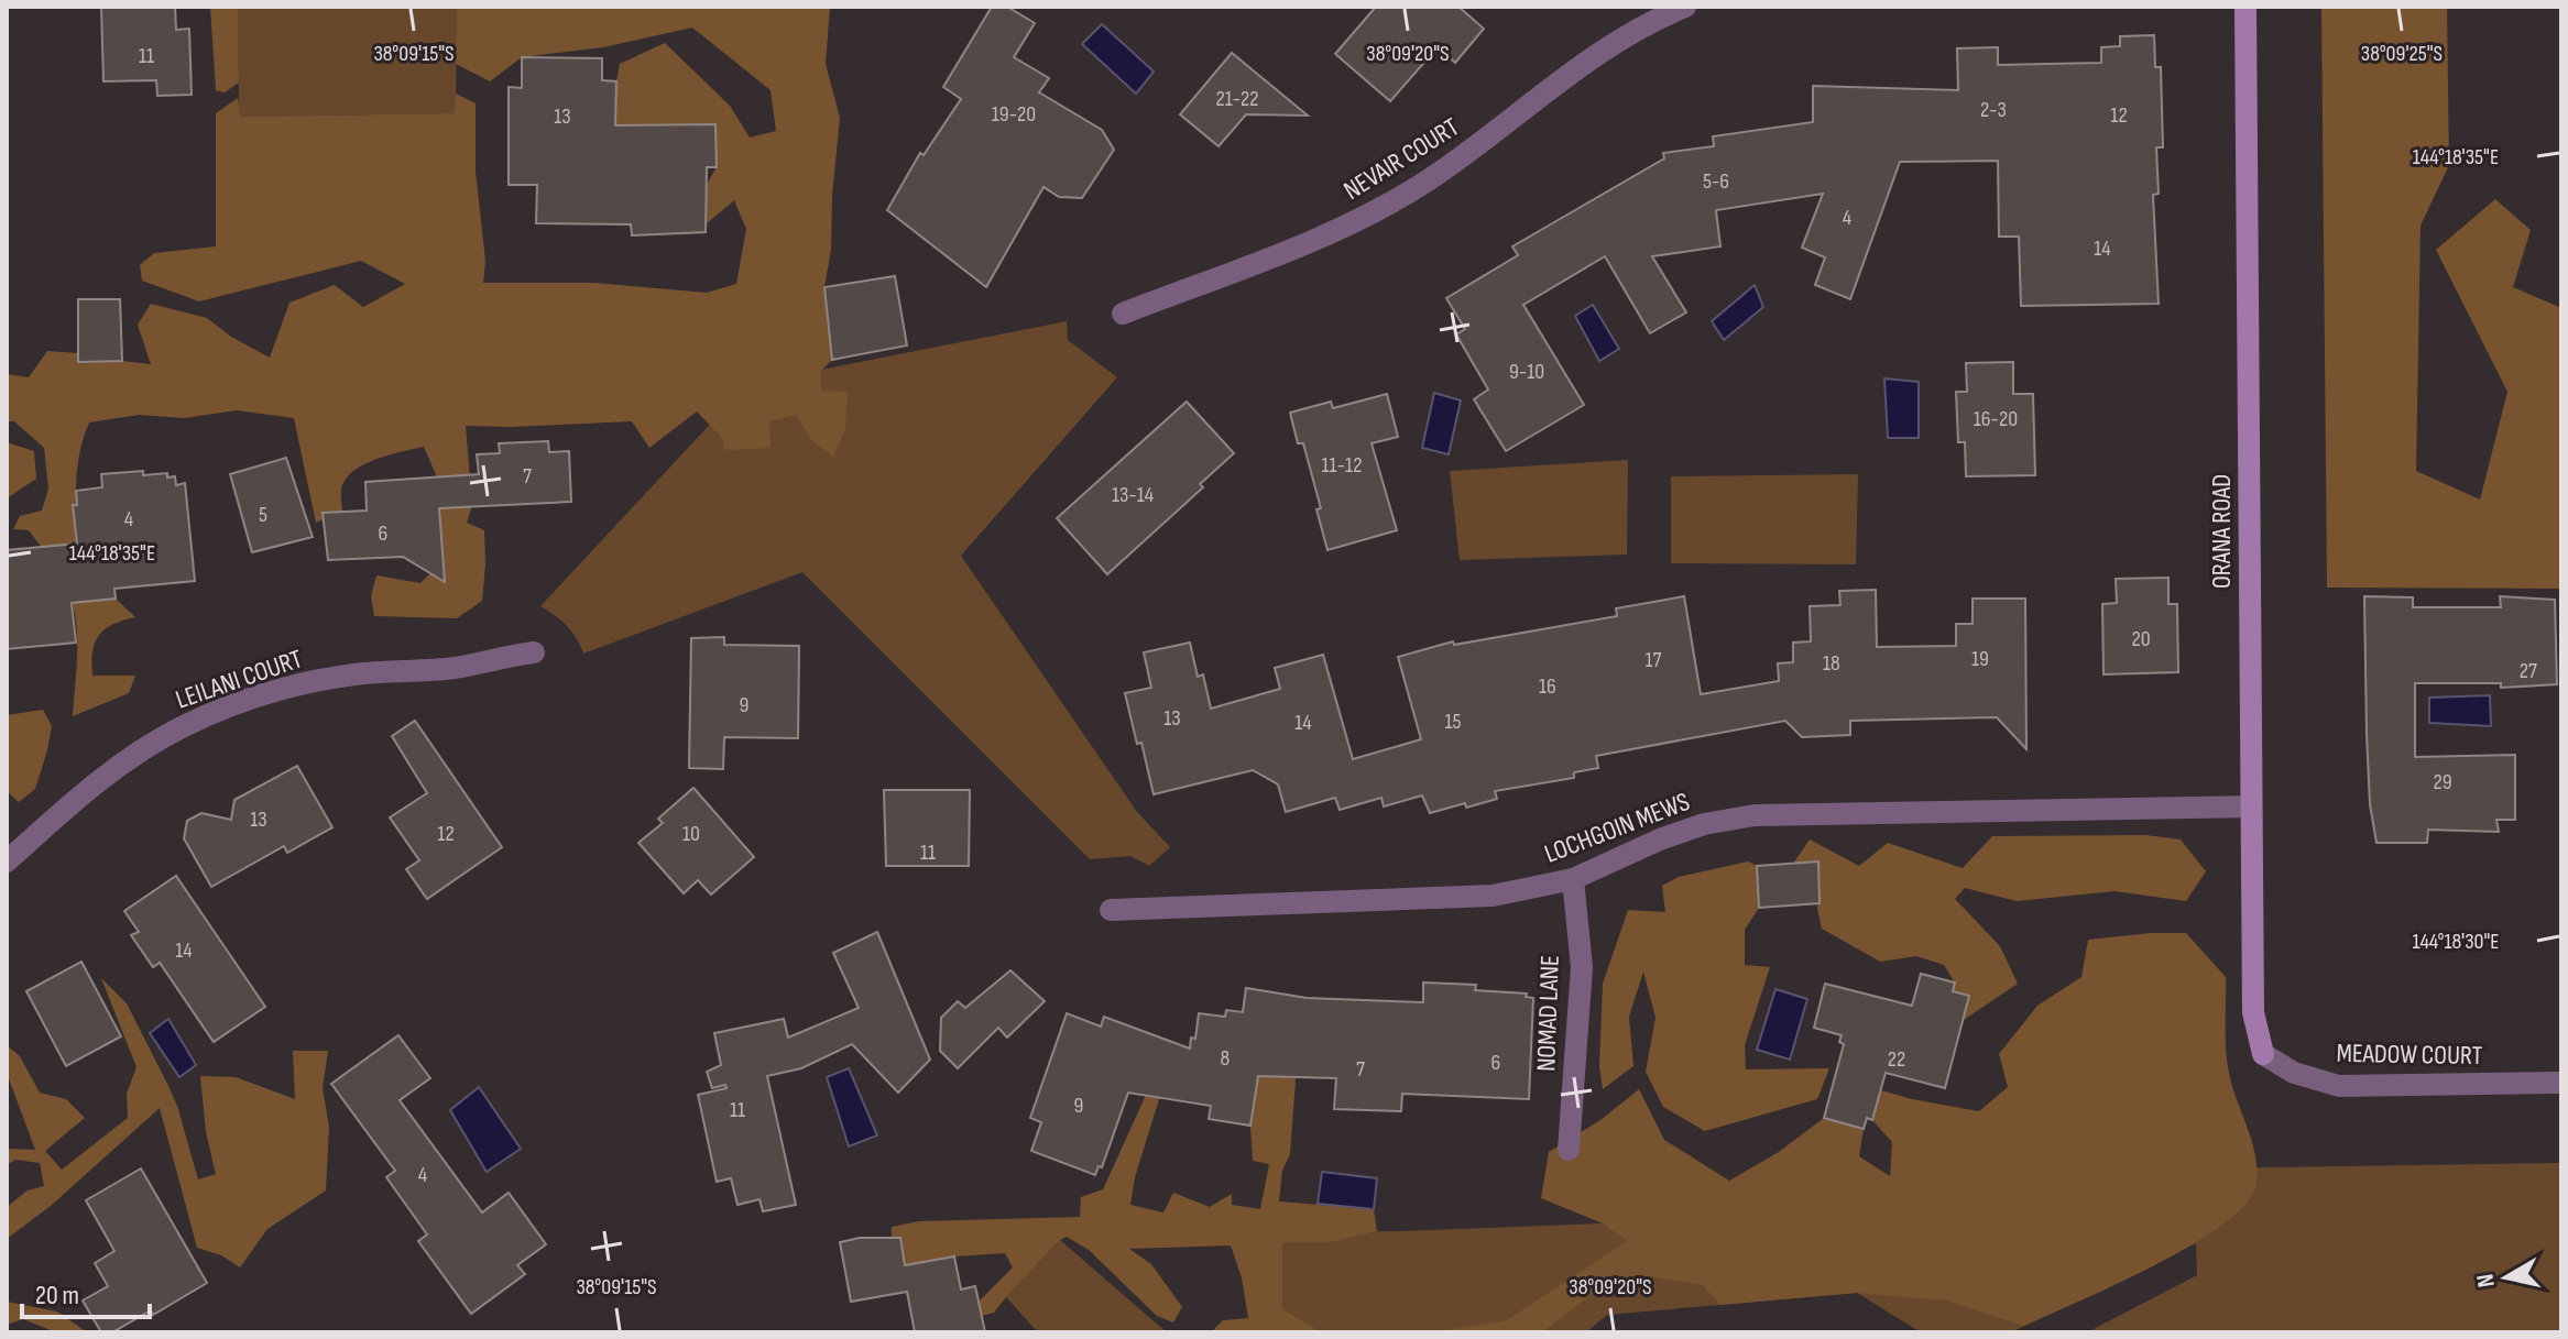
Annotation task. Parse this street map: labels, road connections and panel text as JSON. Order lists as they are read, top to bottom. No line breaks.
{"streets":{"street":["NEVAIR COURT","ORANA ROAD","LEILANI COURT","LOCHGOIN MEWS","NOMAD LANE","MEADOW COURT"]},"crossings":[["ORANA ROAD","LOCHGOIN MEWS"],["ORANA ROAD","MEADOW COURT"],["LOCHGOIN MEWS","NOMAD LANE"]],"house_numbers":["11","21-22","2-3","19-20","12","13","5-6","4","14","9-10","16-20","11-12","7","13-14","5","4","6","20","19","17","18","27","16","9","13","15","14","29","13","12","10","11","14","8","22","6","7","9","11","4"],"scale_bar":"20 m","north":"left","coordinates":["38°09'25\"S","38°09'15\"S","38°09'20\"S","144°18'35\"E","144°18'30\"E"]}
